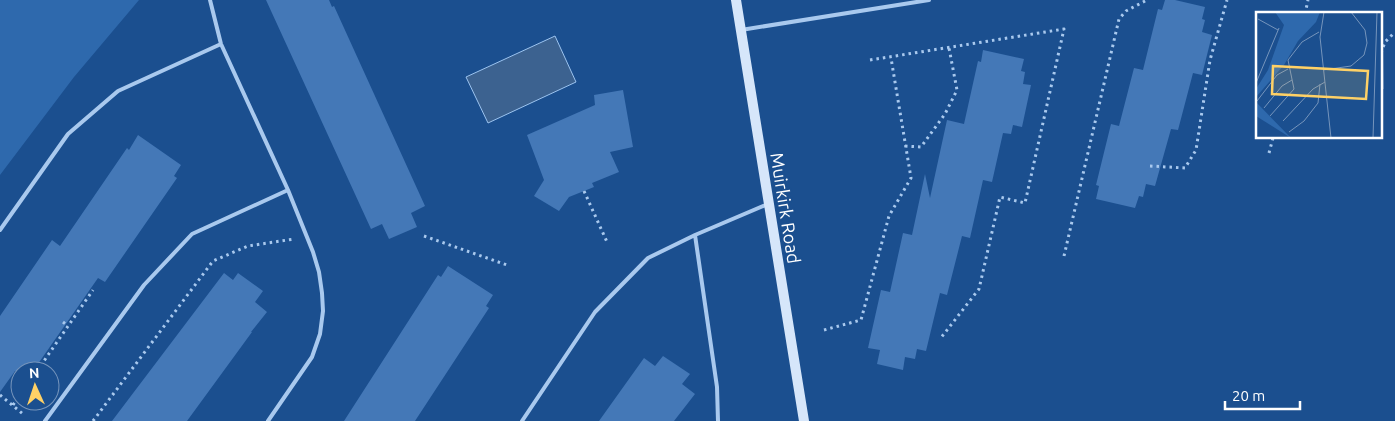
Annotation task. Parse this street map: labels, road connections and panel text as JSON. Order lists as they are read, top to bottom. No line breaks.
{"streets":{"main road":["Muirkirk Road"]},"scale_bar":"20 m","north":"top"}
